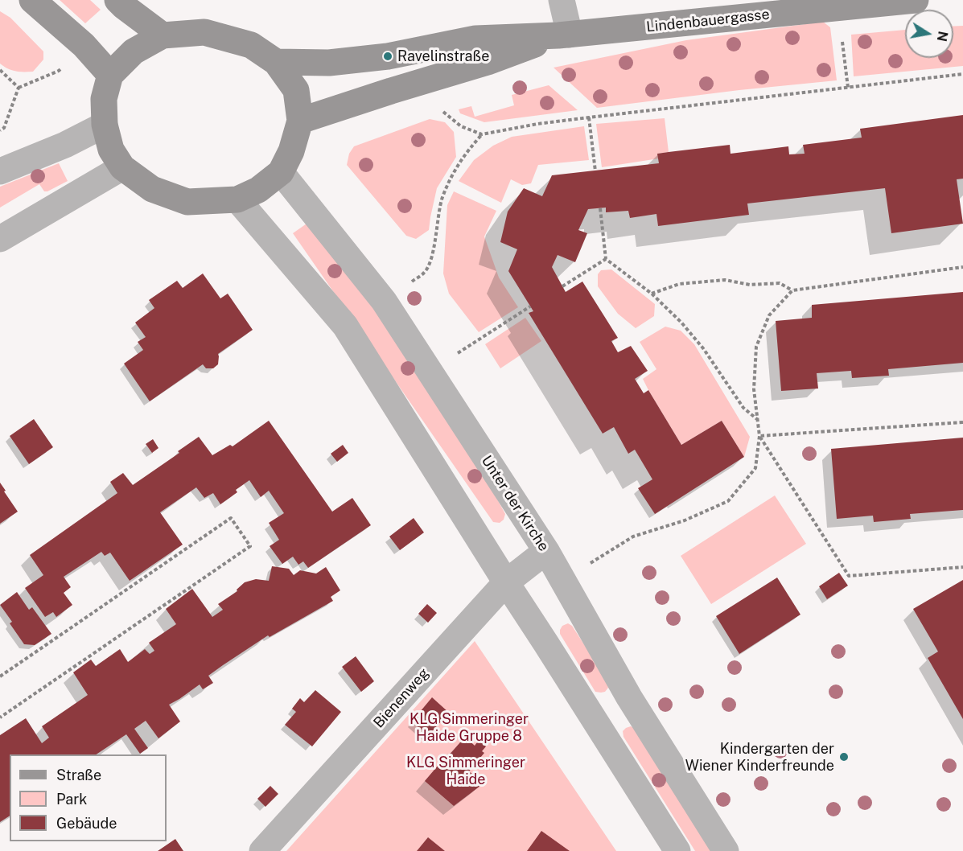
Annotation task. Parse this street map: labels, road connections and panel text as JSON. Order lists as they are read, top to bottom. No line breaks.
{"streets":{"main road":["Lindenbauergasse"],"street":["Unter der Kirche","Bienenweg"]},"crossings":[["Unter der Kirche","Bienenweg"]],"parks":["KLG Simmeringer Haide Gruppe 8","KLG Simmeringer Haide"],"places":["Ravelinstraße","Kindergarten der Wiener Kinderfreunde"],"legend":["Straße","Park","Gebäude"],"north":"right"}
